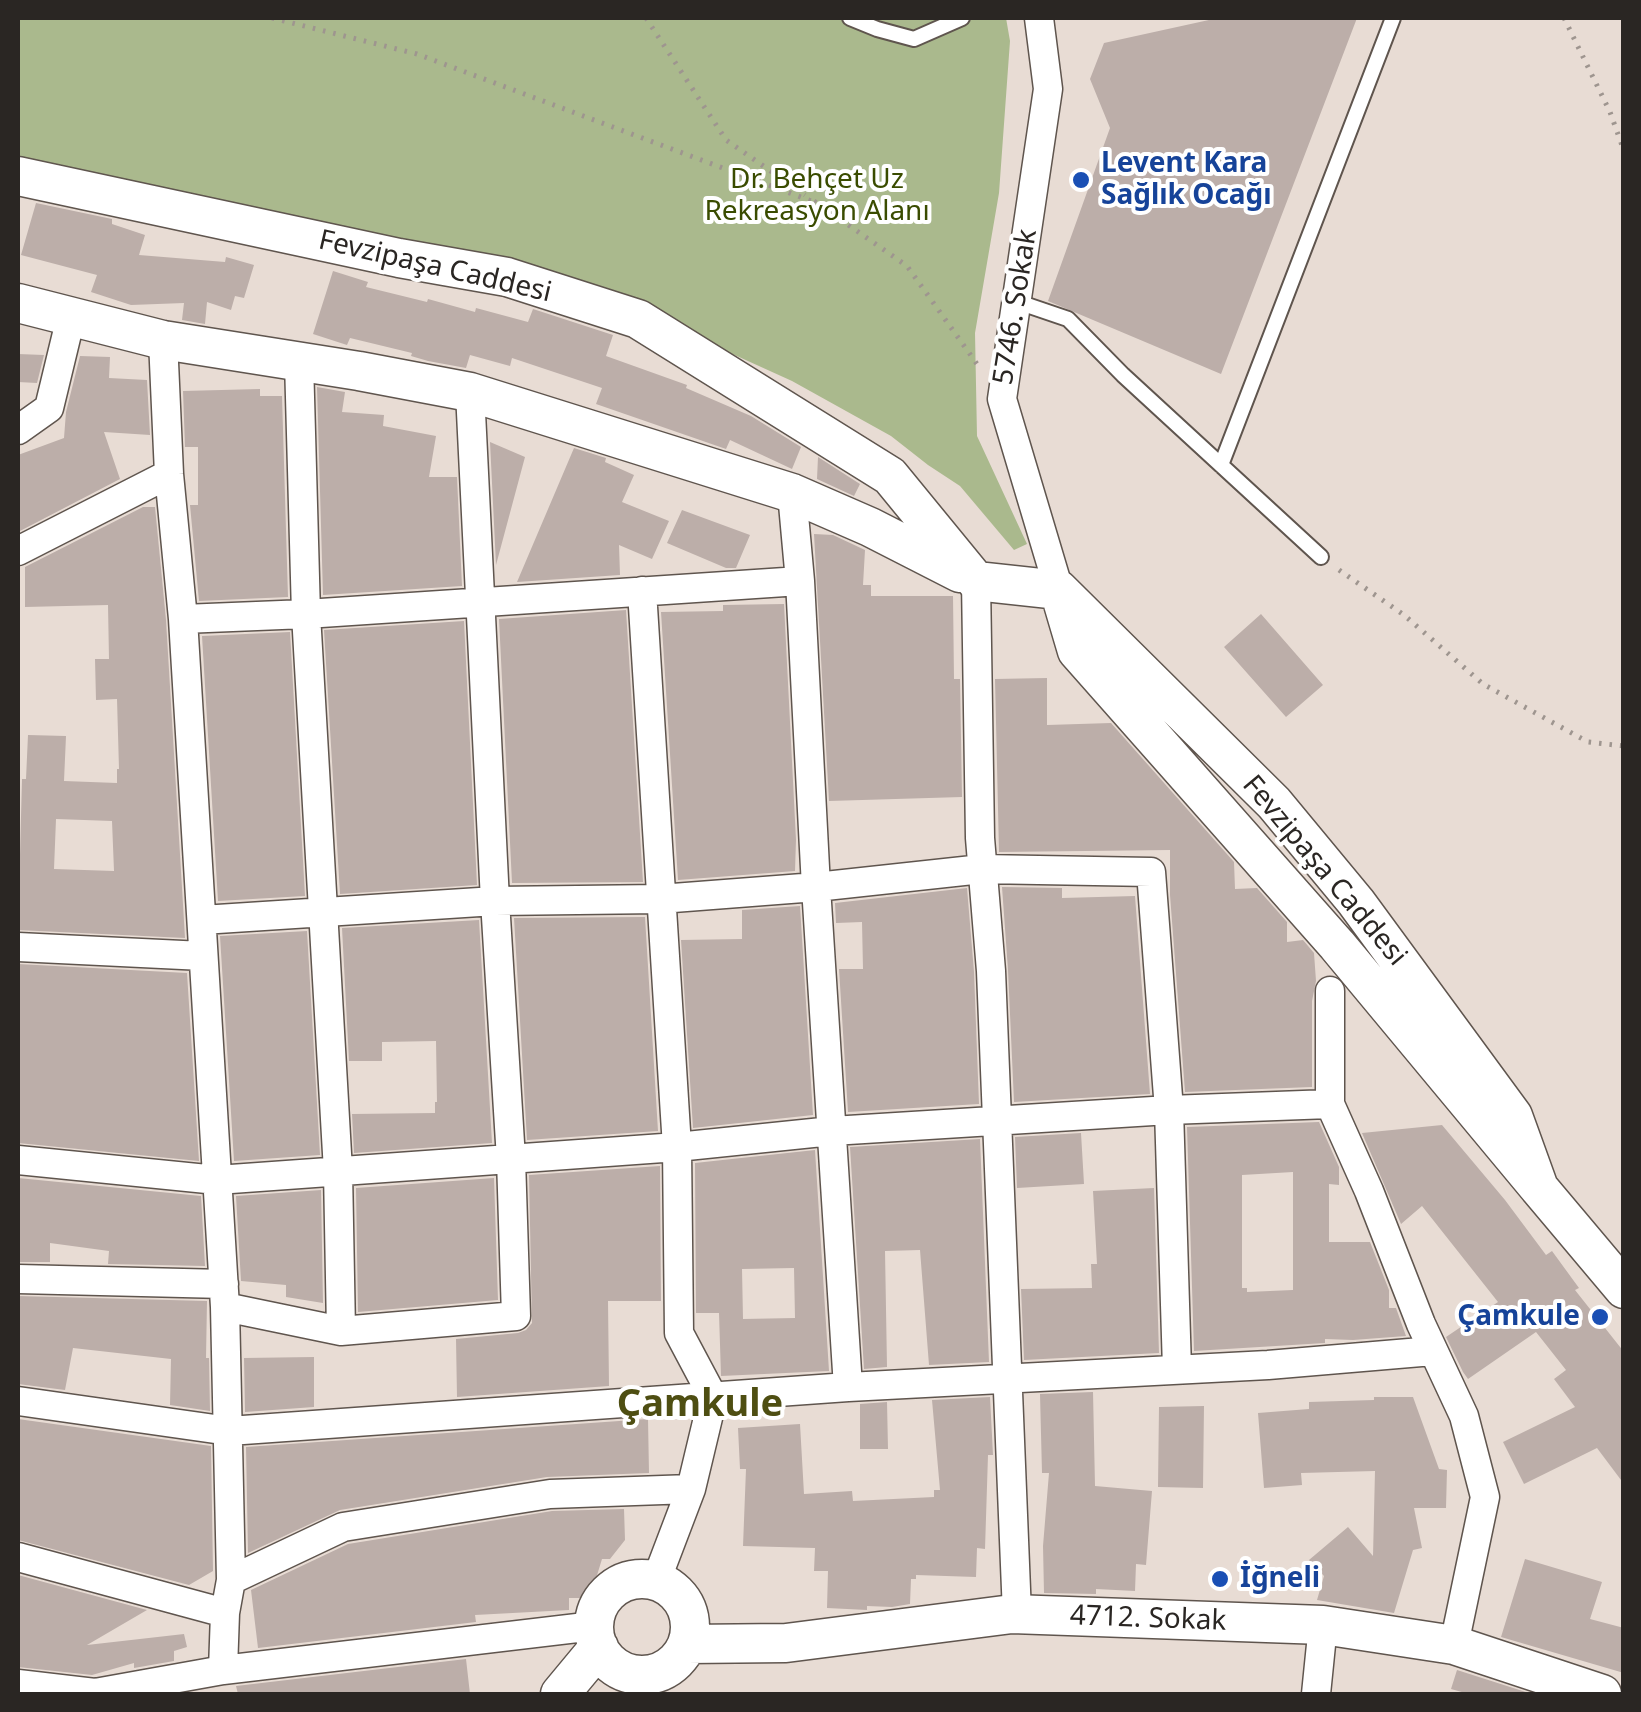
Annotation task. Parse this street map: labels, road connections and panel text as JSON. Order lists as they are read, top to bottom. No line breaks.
{"streets":{"street":["Fevzipaşa Caddesi","5746. Sokak","4712. Sokak"]},"crossings":[["Fevzipaşa Caddesi","5746. Sokak"]],"districts":["Çamkule"],"parks":["Dr. Behçet Uz Rekreasyon Alanı"],"places":["Levent Kara Sağlık Ocağı","Çamkule","İğneli"]}
